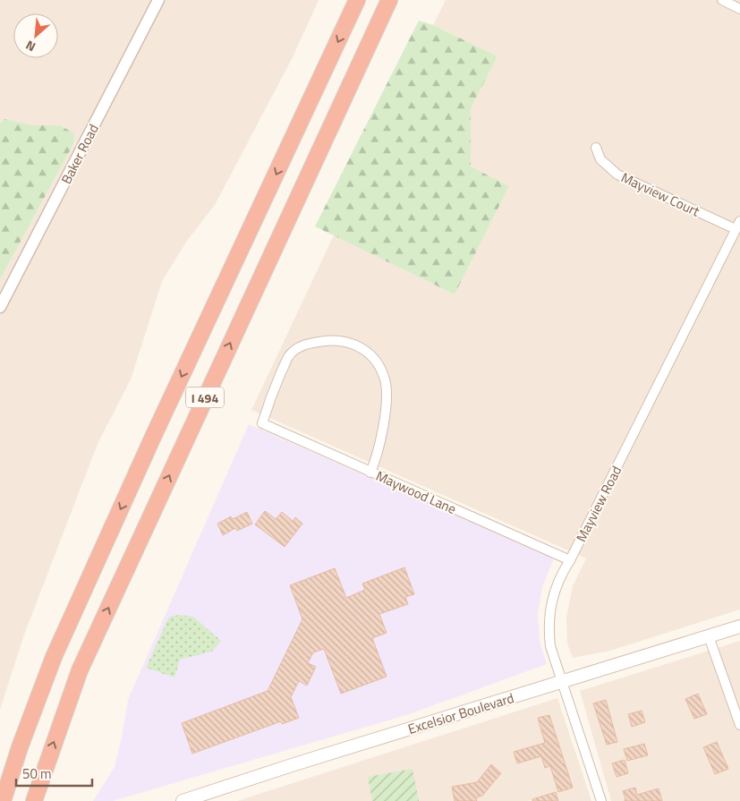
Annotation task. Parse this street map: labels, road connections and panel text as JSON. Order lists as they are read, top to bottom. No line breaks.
{"streets":{"highway":["I 494"],"main road":["Excelsior Boulevard"],"street":["Baker Road","Mayview Court","Maywood Lane","Mayview Road"]},"crossings":[["Mayview Court","Mayview Road"],["Maywood Lane","Mayview Road"],["Mayview Road","Excelsior Boulevard"]],"scale_bar":"50 m","north":"bottom left"}
